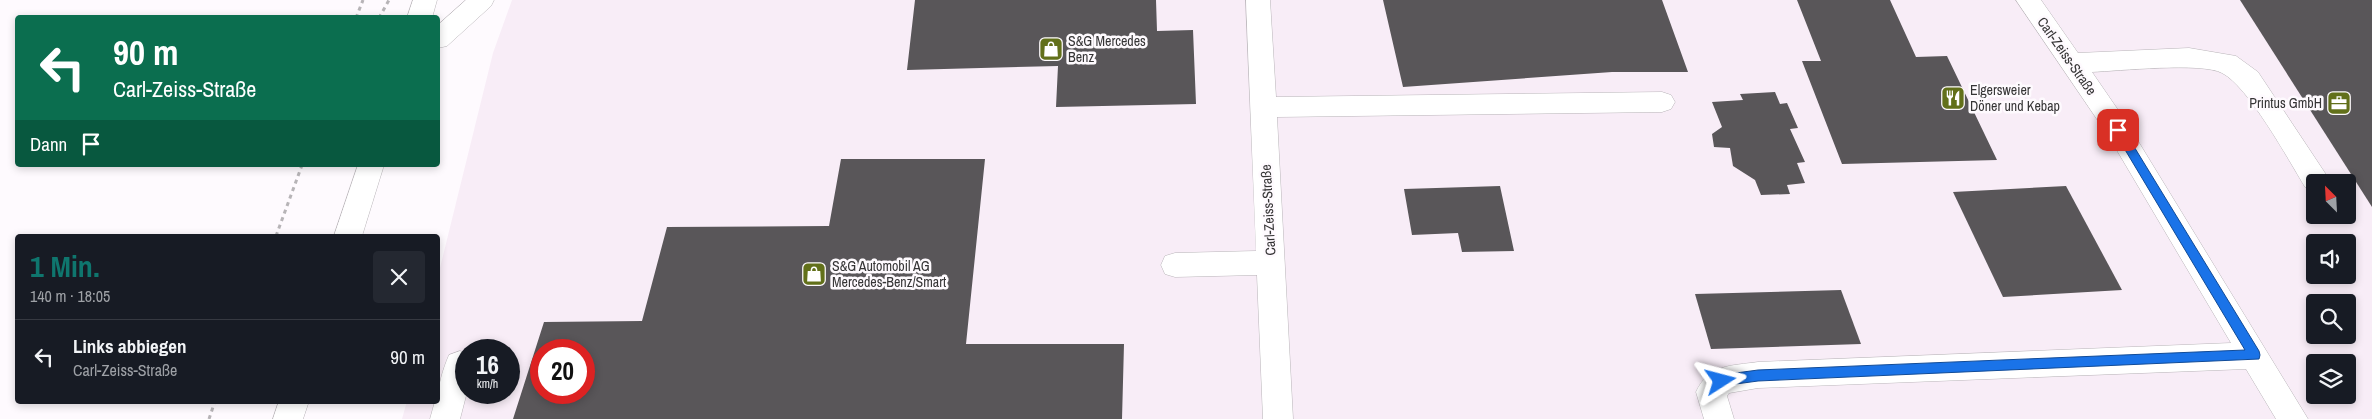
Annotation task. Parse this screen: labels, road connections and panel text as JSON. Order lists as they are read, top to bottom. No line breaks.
{"streets":{"street":["Carl-Zeiss-Straße"]},"places":{"shop":["S&G Mercedes Benz","S&G Automobil AG Mercedes-Benz/Smart"],"restaurant":["Elgersweier Döner und Kebap"],"office":["Printus GmbH"]},"north":"top left","page":{"turn":["90 m","Carl-Zeiss-Straße"],"then":"Dann","heading":["1 Min.","140 m · 18:05"],"list":[{"name":"Links abbiegen","note":"Carl-Zeiss-Straße","value":"90 m"}],"speed":"16 km/h","limit":"20"}}
